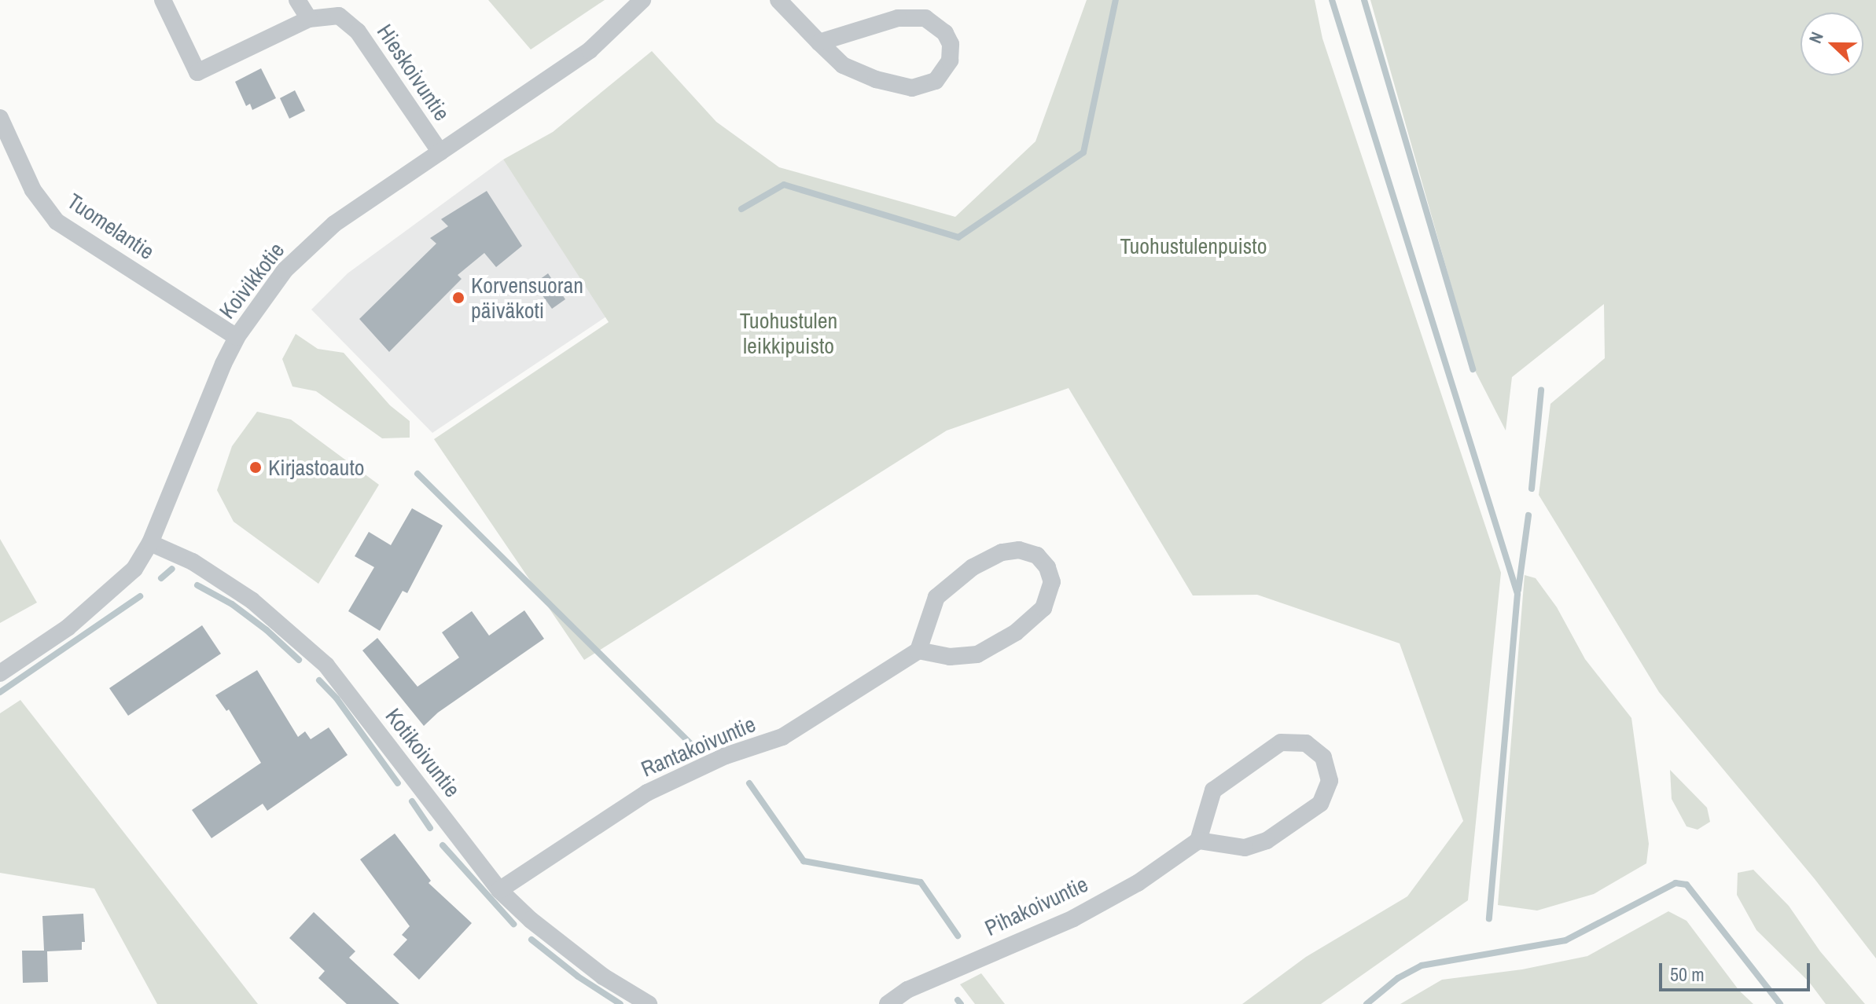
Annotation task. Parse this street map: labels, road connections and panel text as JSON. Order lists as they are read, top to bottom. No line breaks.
{"streets":{"street":["Hieskoivuntie","Tuomelantie","Koivikkotie","Rantakoivuntie","Kotikoivuntie","Pihakoivuntie"]},"crossings":[["Hieskoivuntie","Koivikkotie"],["Tuomelantie","Koivikkotie"],["Koivikkotie","Kotikoivuntie"],["Rantakoivuntie","Kotikoivuntie"]],"parks":["Tuohustulenpuisto","Tuohustulen leikkipuisto"],"places":["Korvensuoran päiväkoti","Kirjastoauto"],"scale_bar":"50 m","north":"left"}
